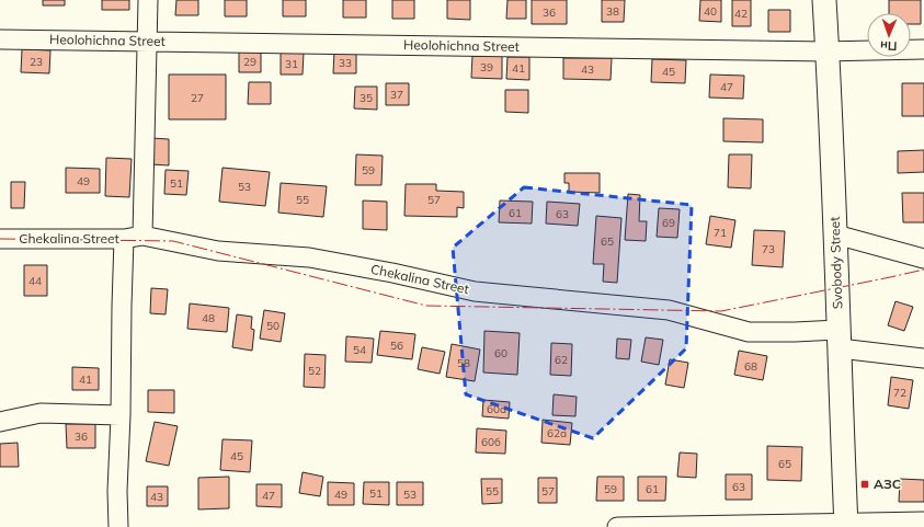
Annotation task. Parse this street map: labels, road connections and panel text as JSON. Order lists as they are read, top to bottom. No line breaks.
{"streets":{"main road":["Svobody Street"],"street":["Heolohichna Street","Chekalina Street"]},"crossings":[["Heolohichna Street","Svobody Street"],["Chekalina Street","Svobody Street"]],"places":{"transit":["АЗС"]},"house_numbers":["38","40","36","42","23","29","33","31","39","41","43","45","47","37","27","35","59","49","51","53","55","57","61","63","69","71","65","73","44","48","50","56","54","60","62","58","68","52","41","72","60а","62а","36","60б","45","65","63","59","61","55","57","51","49","53","47","43"],"north":"bottom"}
